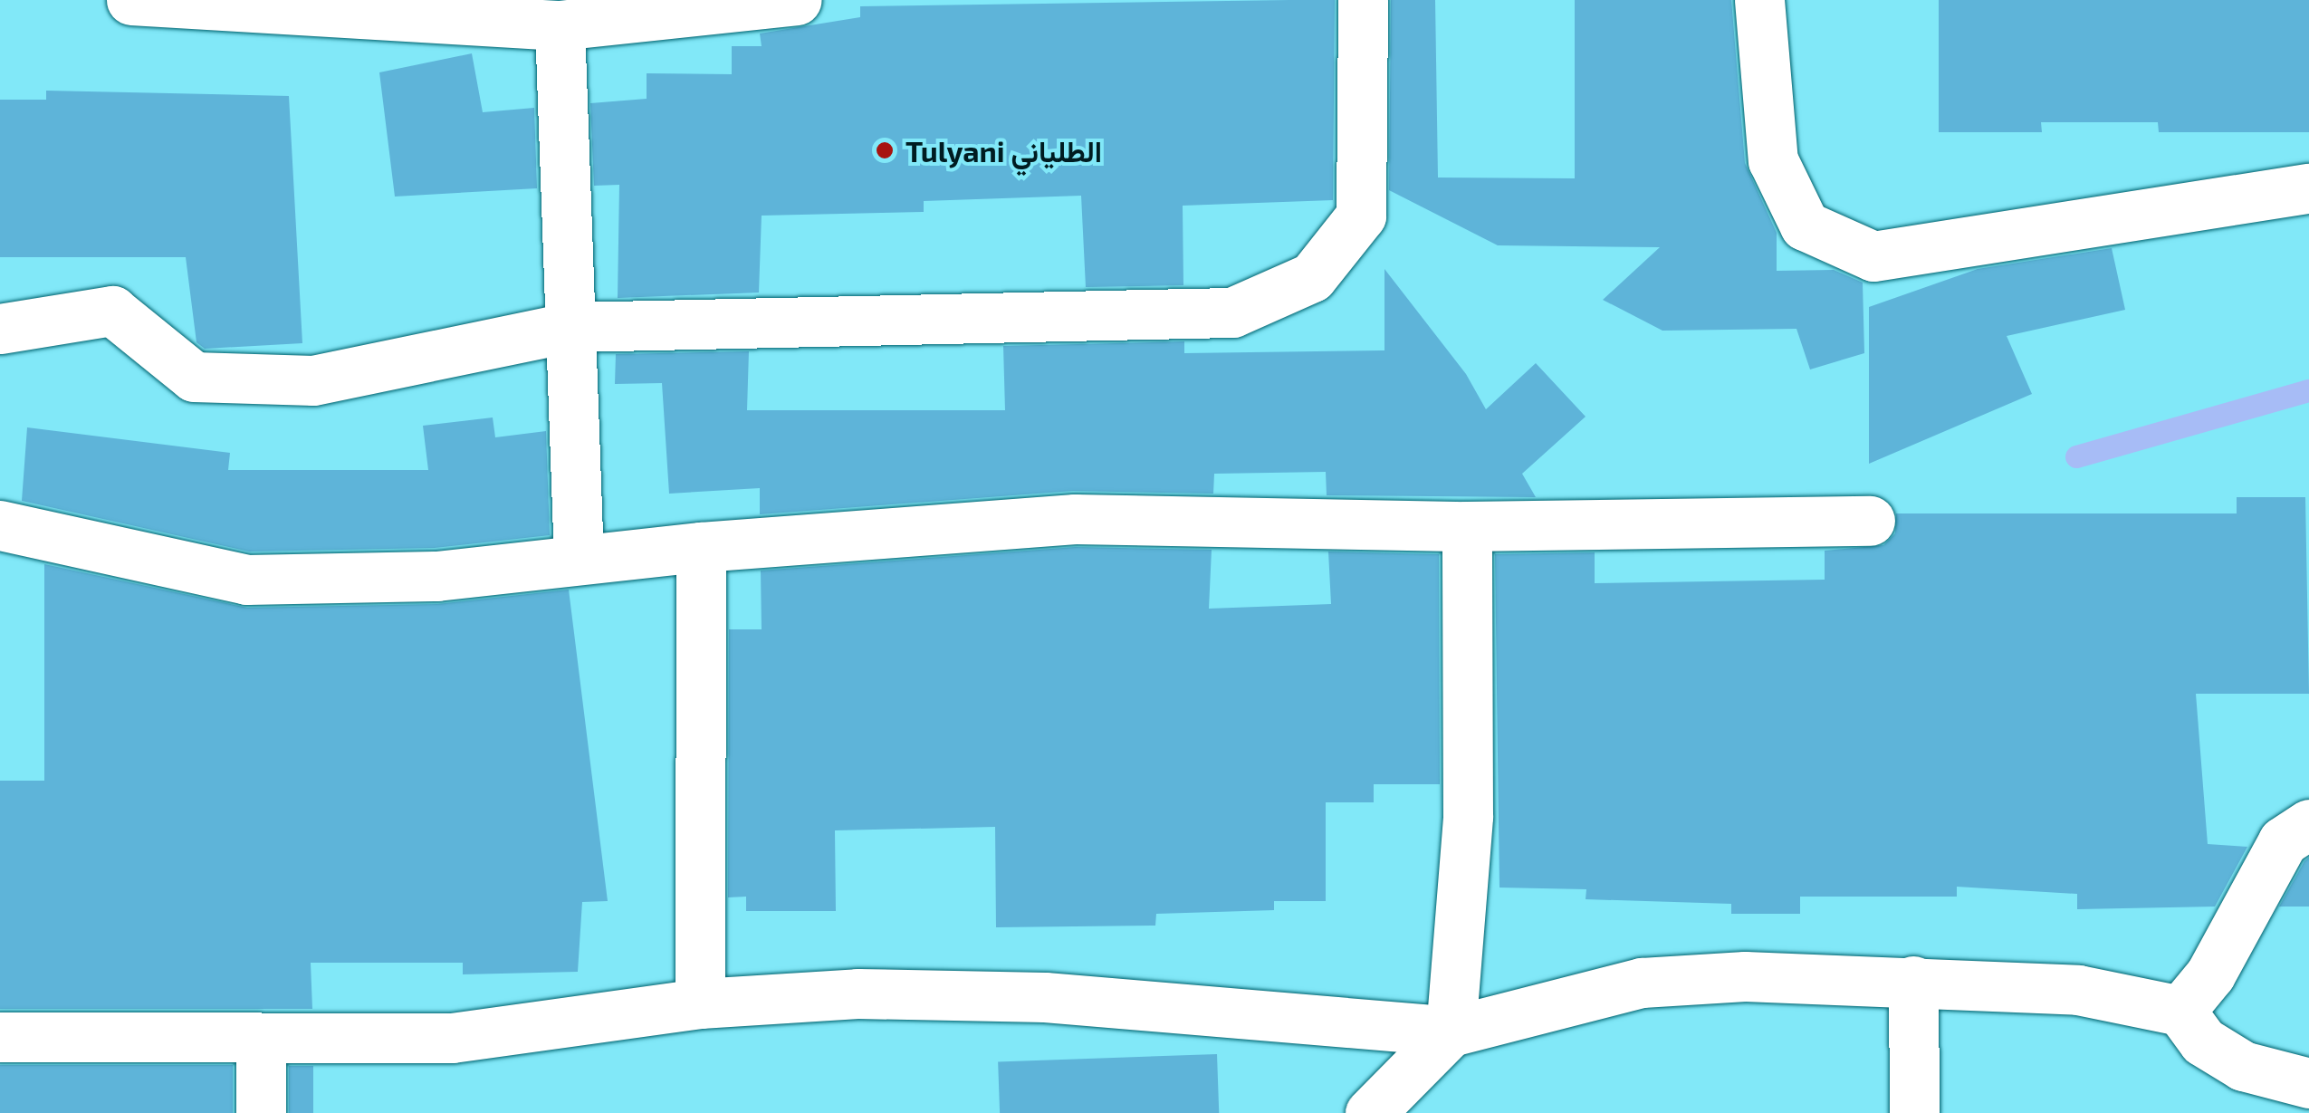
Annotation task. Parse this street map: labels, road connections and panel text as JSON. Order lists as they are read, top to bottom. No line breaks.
{"places":["Tulyani الطلياني"]}
